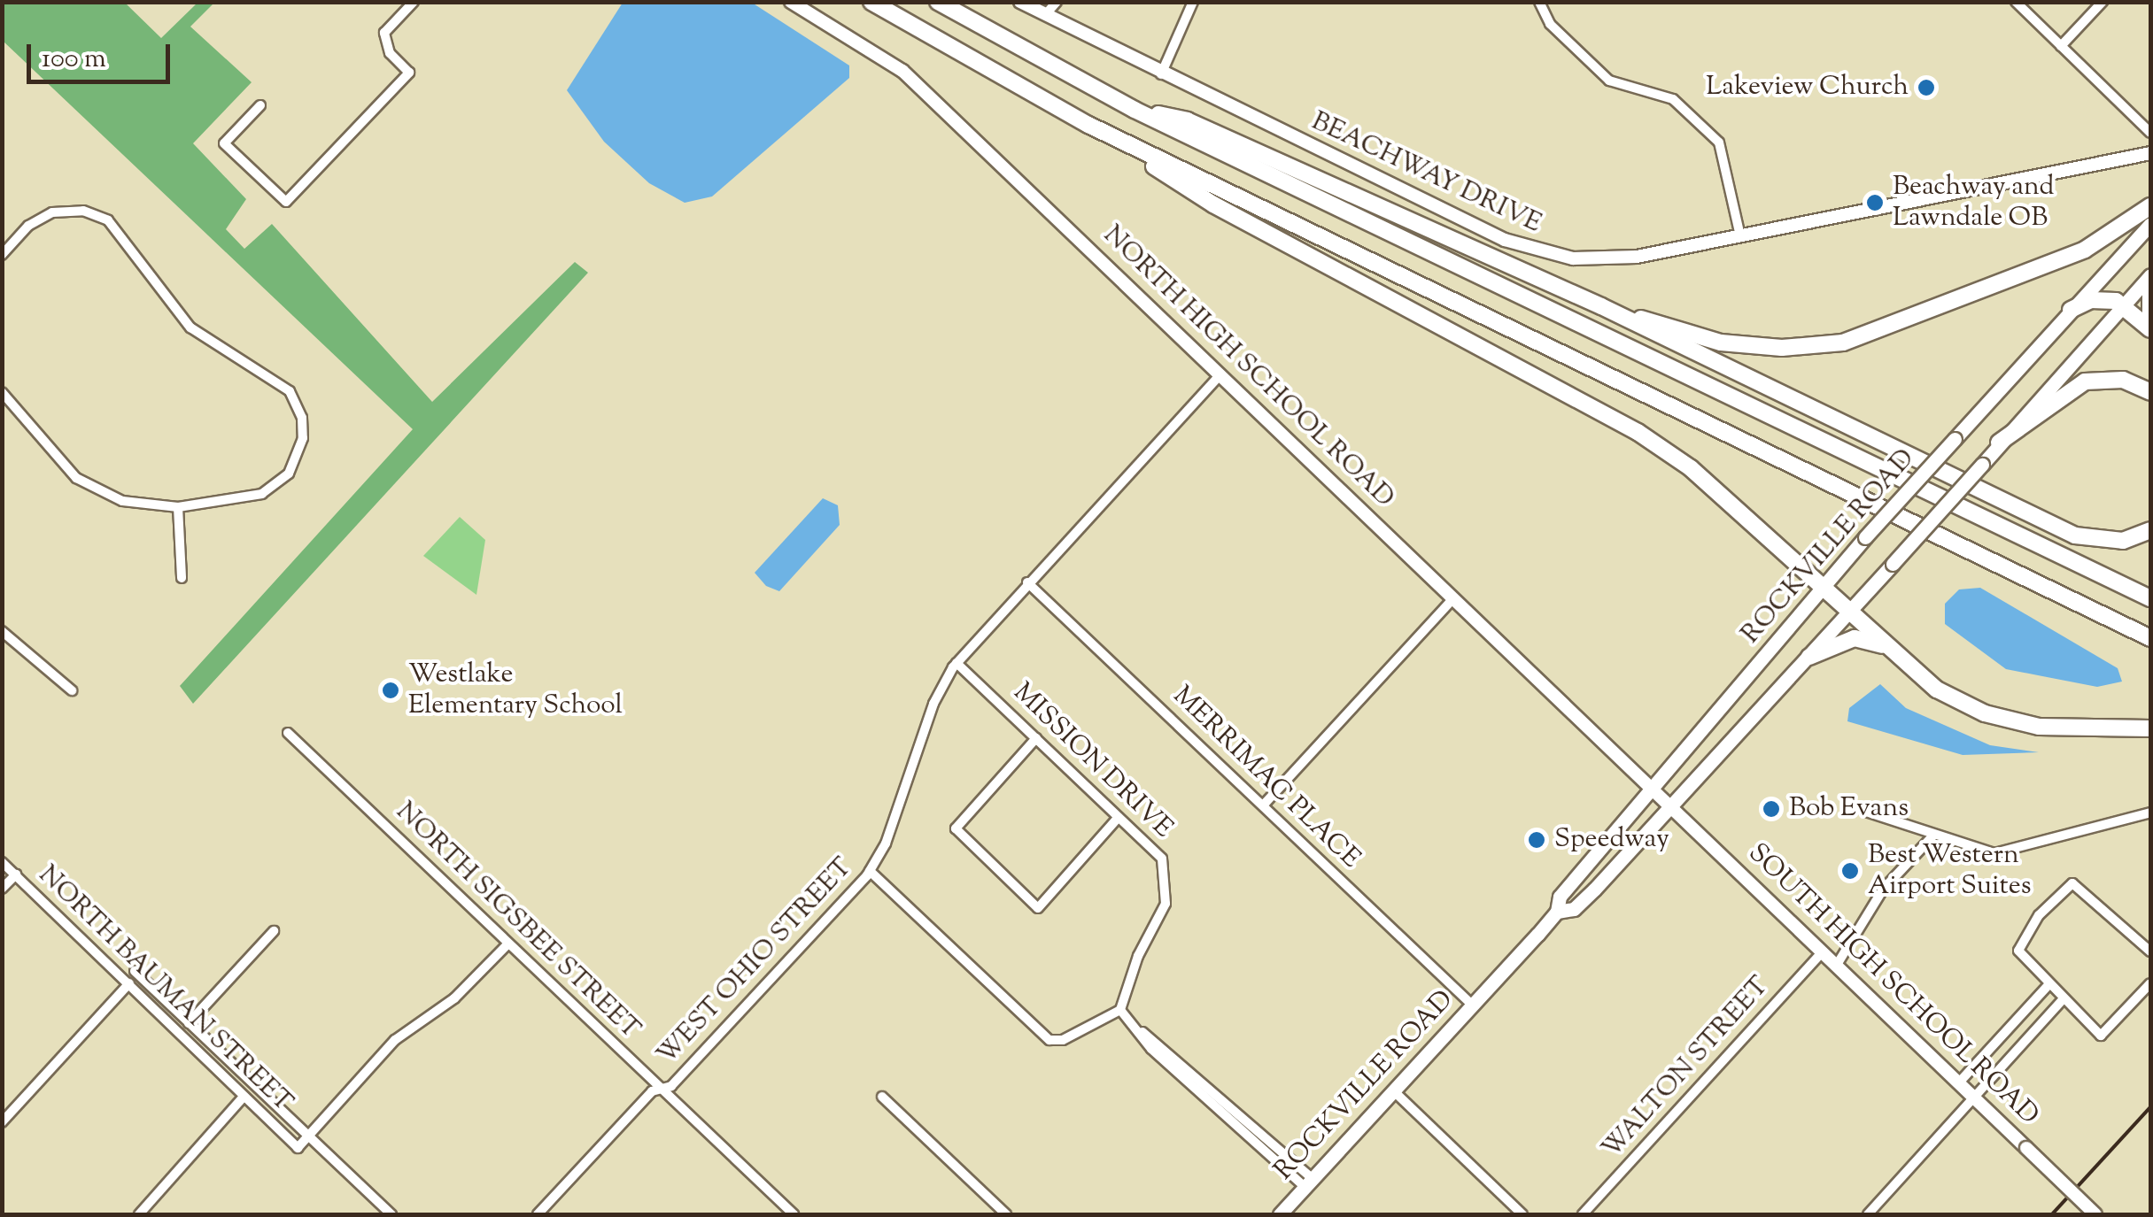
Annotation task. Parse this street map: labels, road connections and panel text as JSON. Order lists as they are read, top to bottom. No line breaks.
{"streets":{"main road":["ROCKVILLE ROAD"],"street":["BEACHWAY DRIVE","NORTH HIGH SCHOOL ROAD","MISSION DRIVE","MERRIMAC PLACE","NORTH SIGSBEE STREET","WEST OHIO STREET","SOUTH HIGH SCHOOL ROAD","NORTH BAUMAN STREET","WALTON STREET"]},"crossings":[["NORTH HIGH SCHOOL ROAD","ROCKVILLE ROAD"],["NORTH HIGH SCHOOL ROAD","WEST OHIO STREET"],["NORTH HIGH SCHOOL ROAD","SOUTH HIGH SCHOOL ROAD"],["ROCKVILLE ROAD","MERRIMAC PLACE"],["ROCKVILLE ROAD","SOUTH HIGH SCHOOL ROAD"],["MISSION DRIVE","WEST OHIO STREET"],["MERRIMAC PLACE","WEST OHIO STREET"],["NORTH SIGSBEE STREET","WEST OHIO STREET"],["SOUTH HIGH SCHOOL ROAD","WALTON STREET"]],"places":["Lakeview Church","Beachway and Lawndale OB","Westlake Elementary School","Bob Evans","Speedway","Best Western Airport Suites"],"scale_bar":"100 m"}
